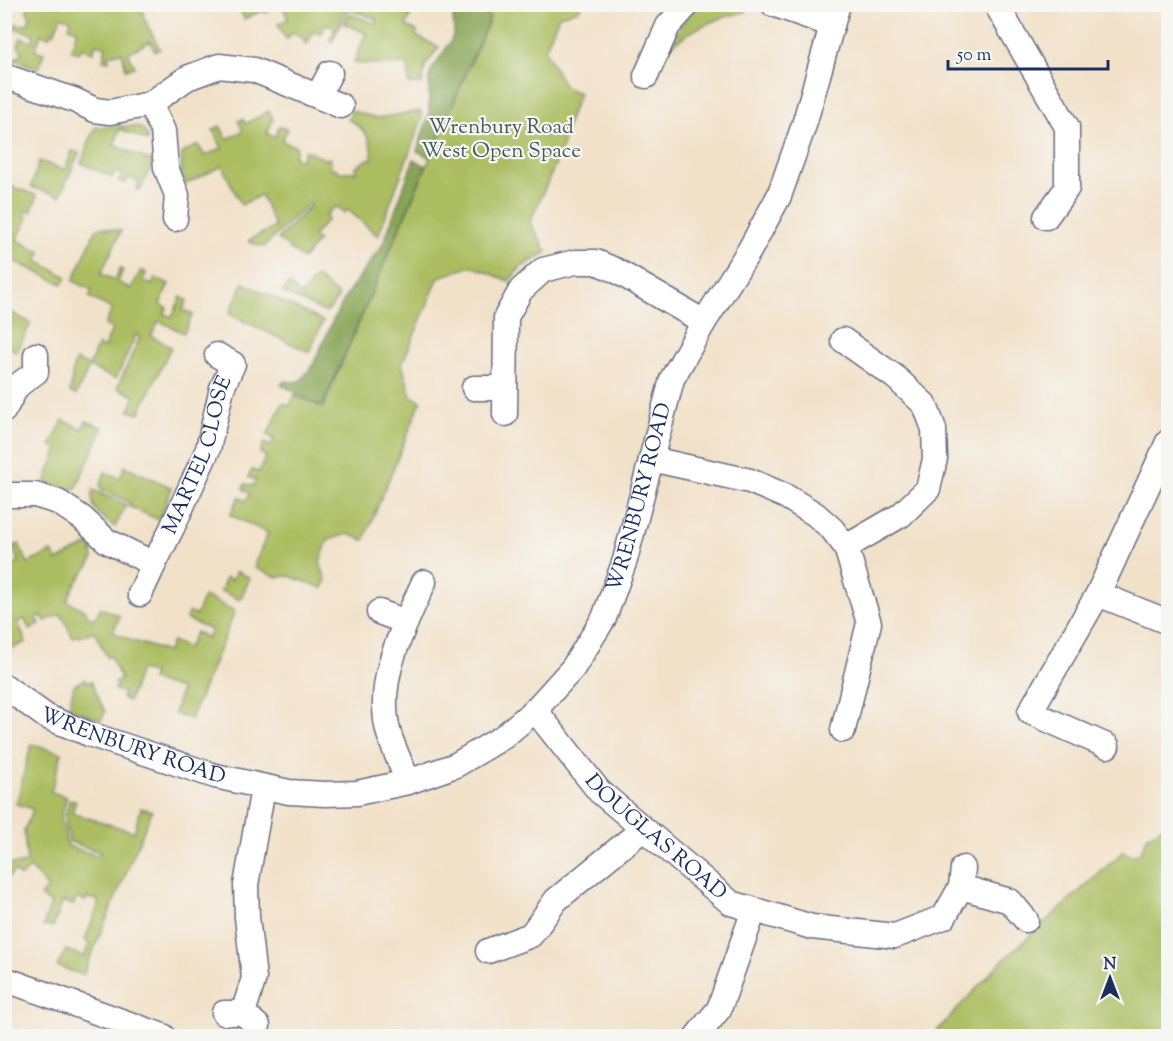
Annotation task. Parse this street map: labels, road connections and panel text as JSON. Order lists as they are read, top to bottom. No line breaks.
{"streets":{"street":["MARTEL CLOSE","WRENBURY ROAD","DOUGLAS ROAD"]},"crossings":[["WRENBURY ROAD","DOUGLAS ROAD"]],"parks":["Wrenbury Road West Open Space"],"scale_bar":"50 m","north":"top"}
